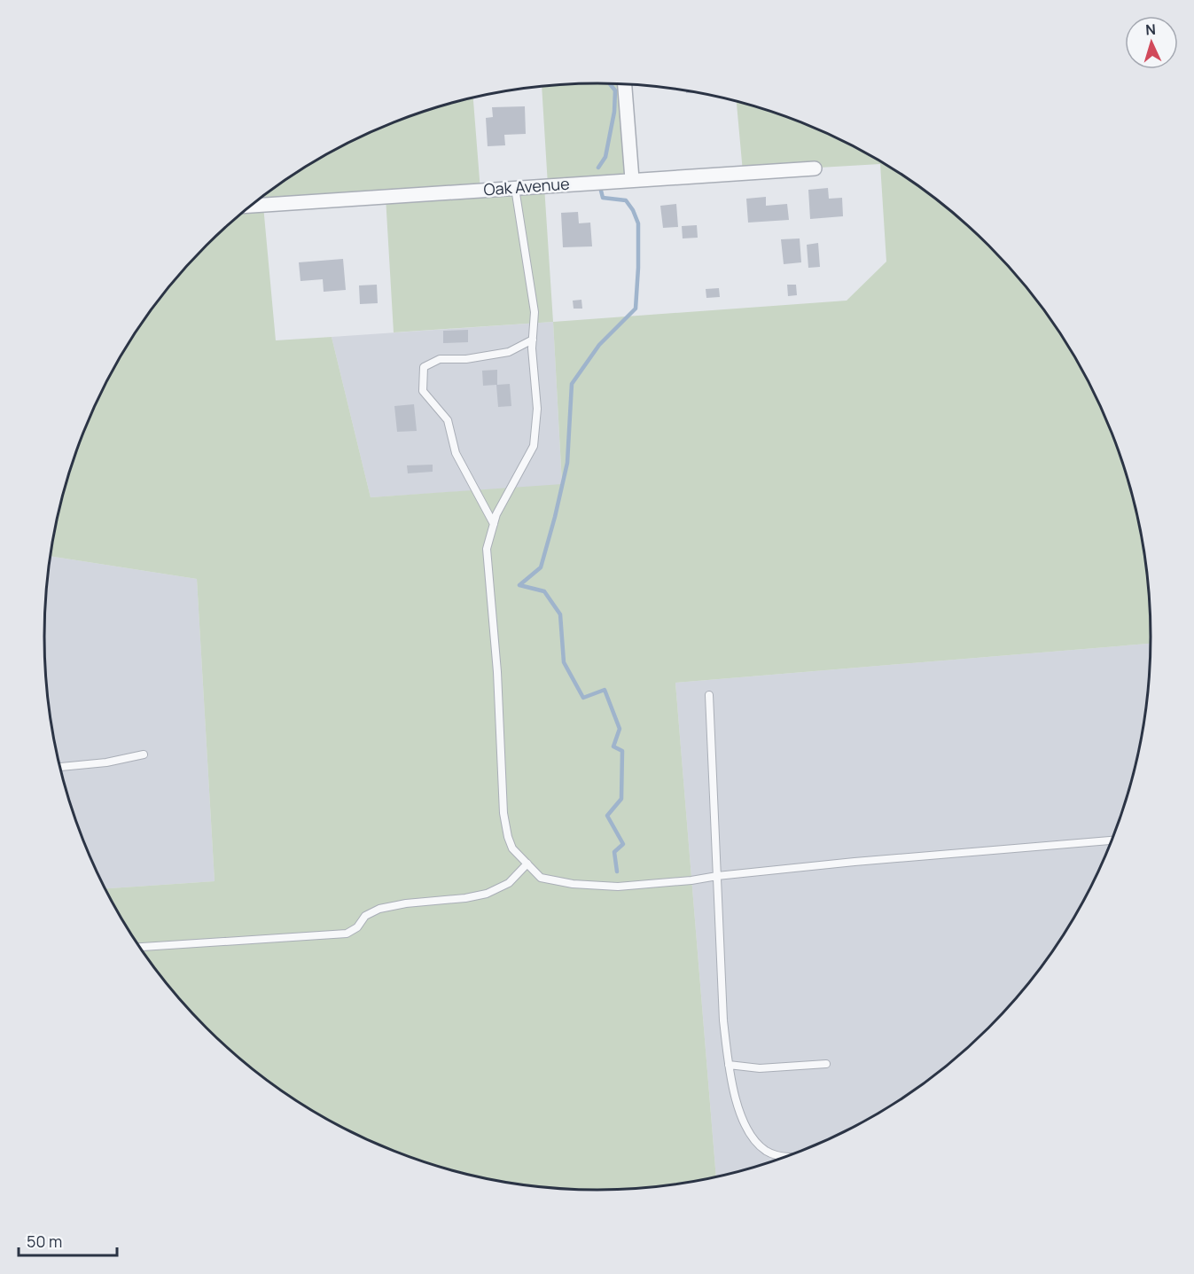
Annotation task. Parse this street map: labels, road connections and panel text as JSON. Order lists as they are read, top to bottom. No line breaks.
{"streets":{"street":["Oak Avenue"]},"scale_bar":"50 m","north":"top"}
